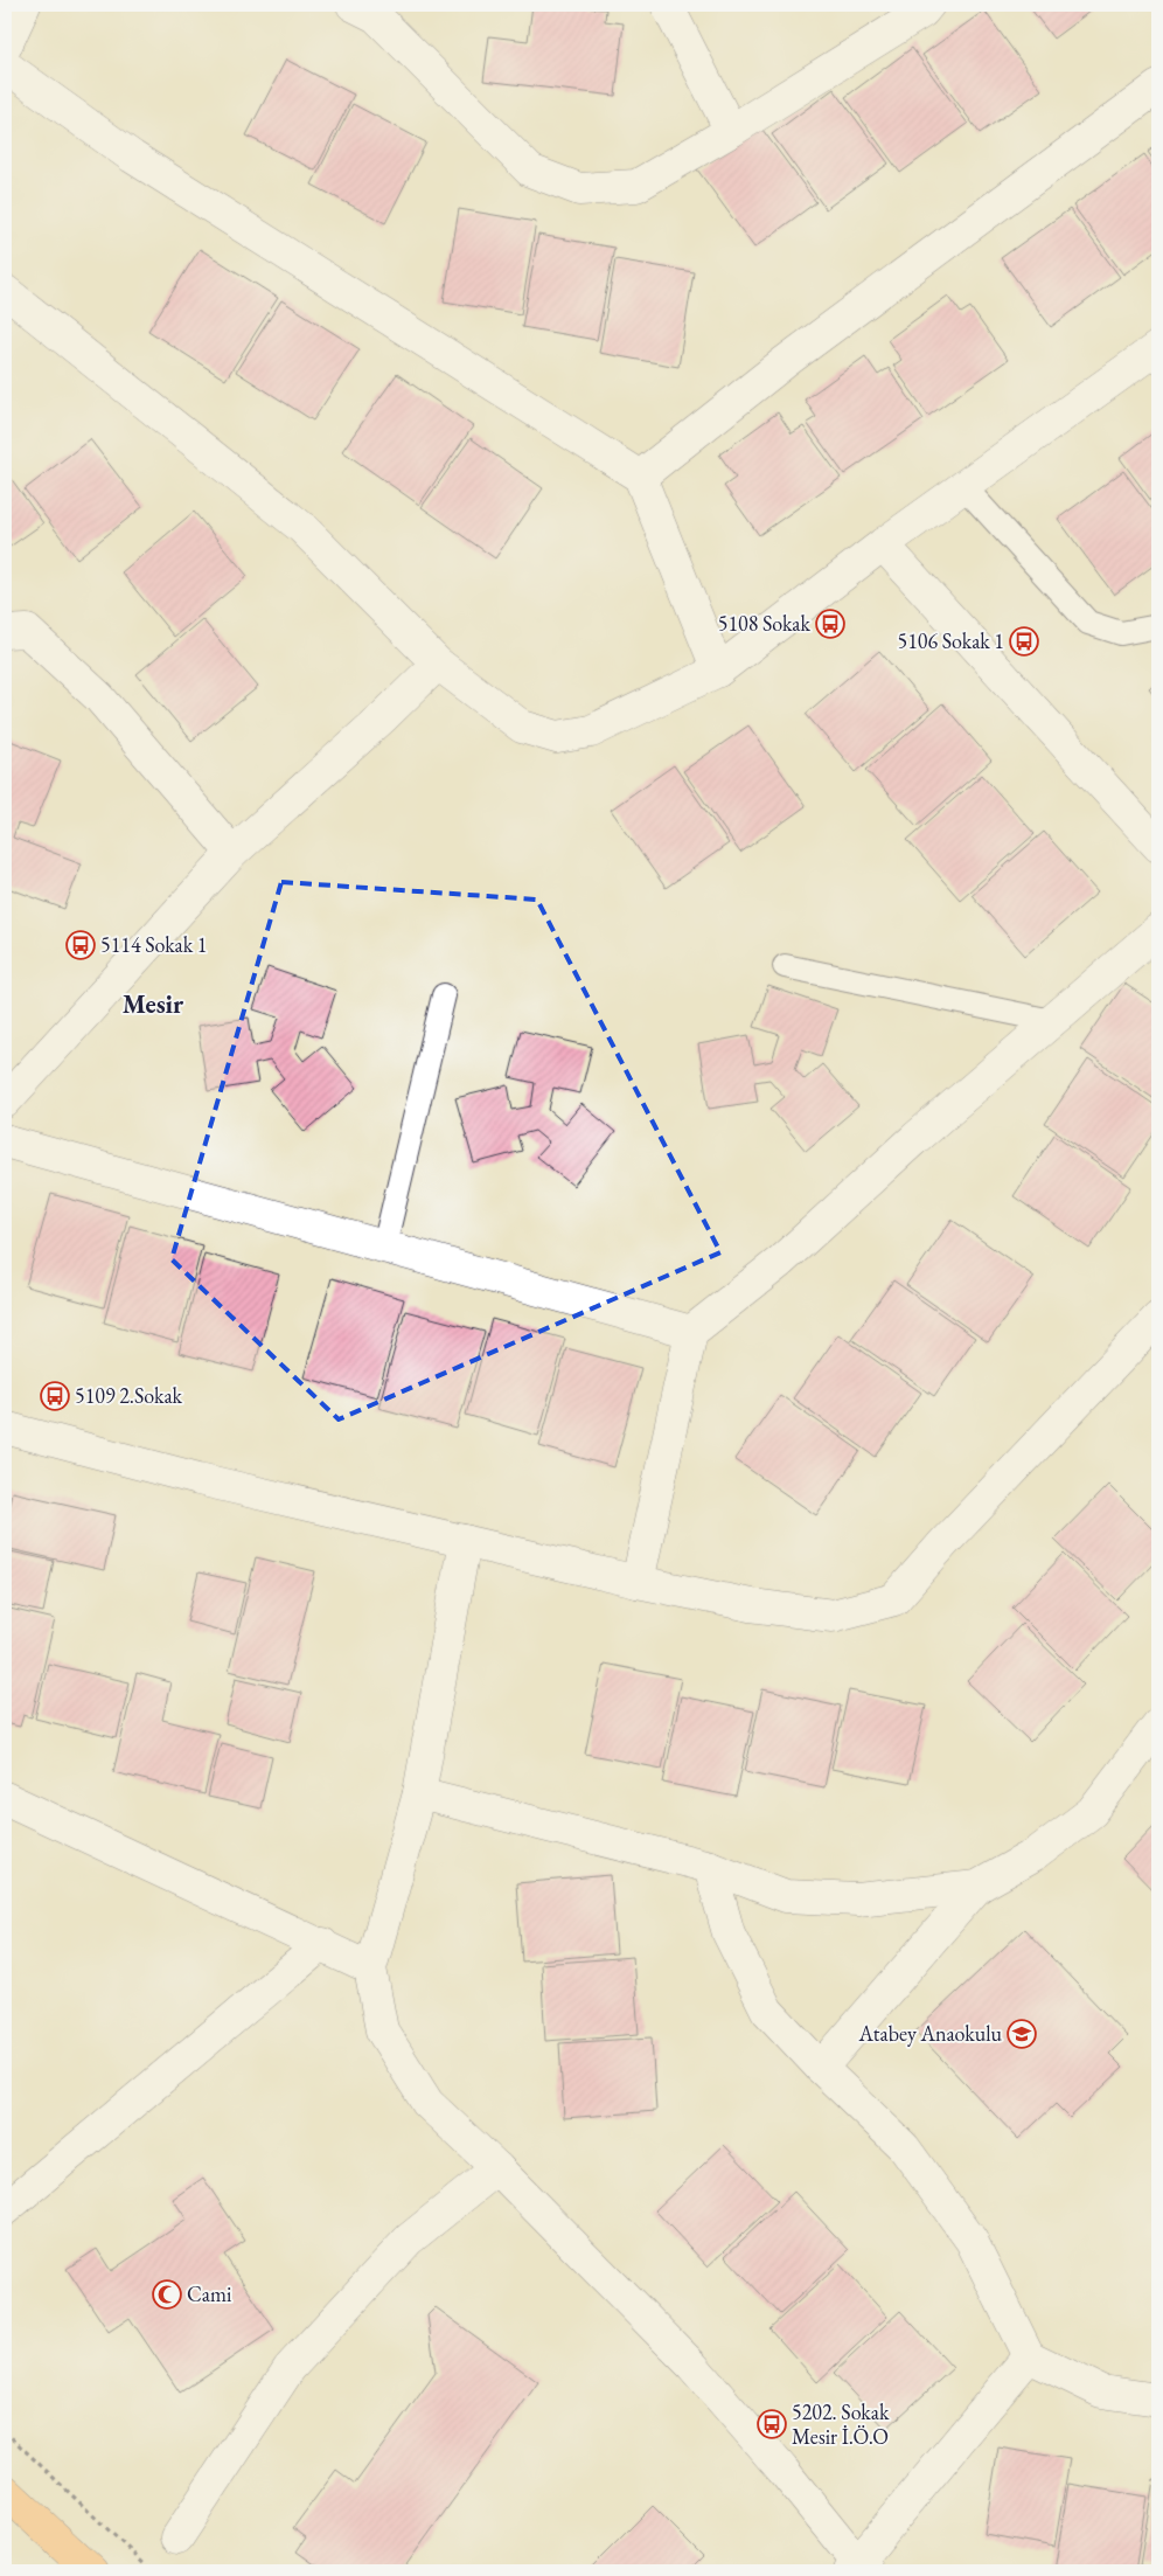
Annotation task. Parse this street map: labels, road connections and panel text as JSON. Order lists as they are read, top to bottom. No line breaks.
{"districts":["Mesir"],"places":{"bus stop":["5108 Sokak","5106 Sokak 1","5114 Sokak 1","5109 2.Sokak","5202. Sokak Mesir İ.Ö.O"],"school or university":["Atabey Anaokulu"],"mosque":["Cami"]}}
